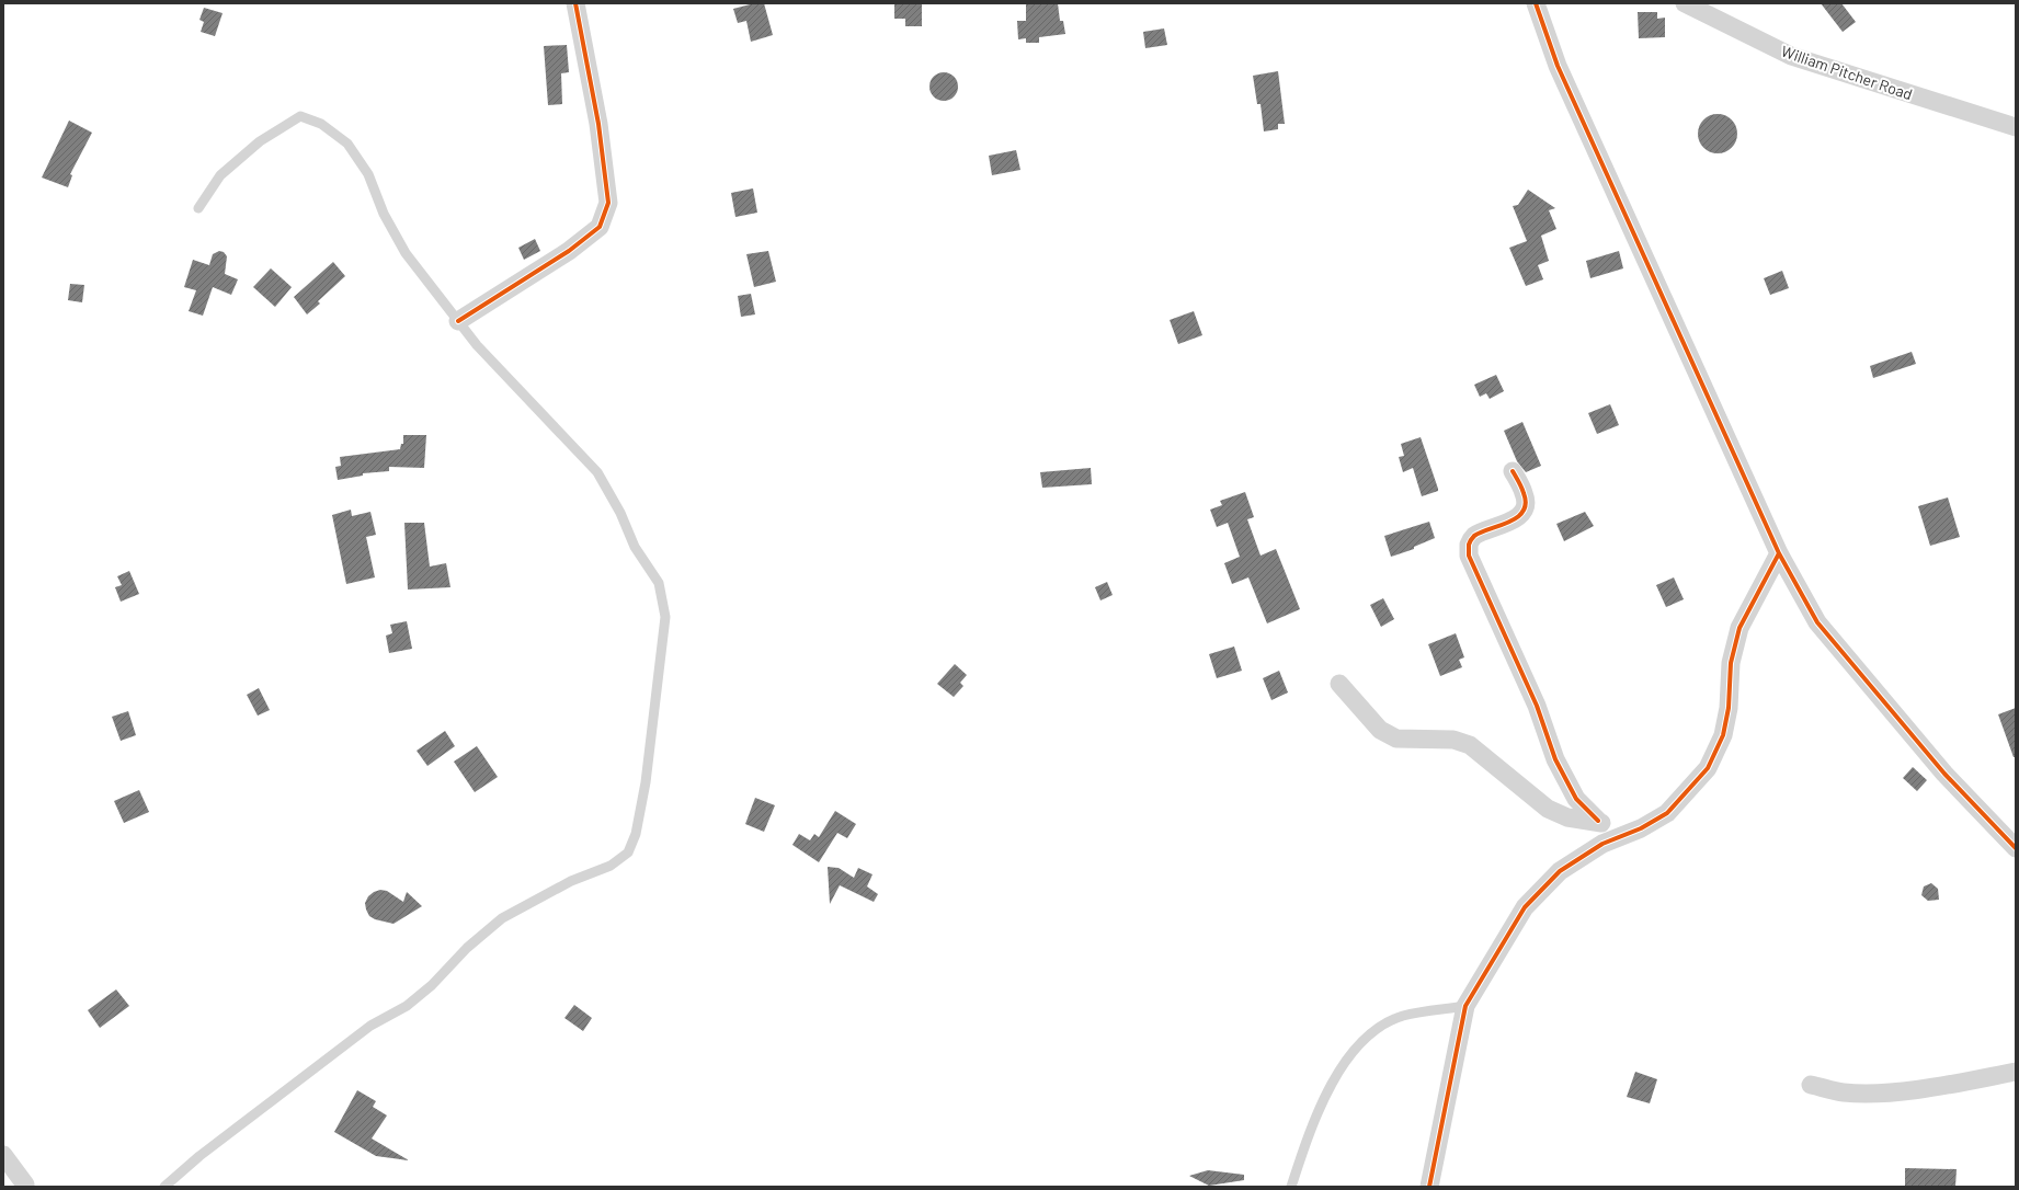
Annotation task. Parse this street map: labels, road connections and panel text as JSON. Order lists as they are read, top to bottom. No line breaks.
{"streets":{"street":["William Pitcher Road"]}}
